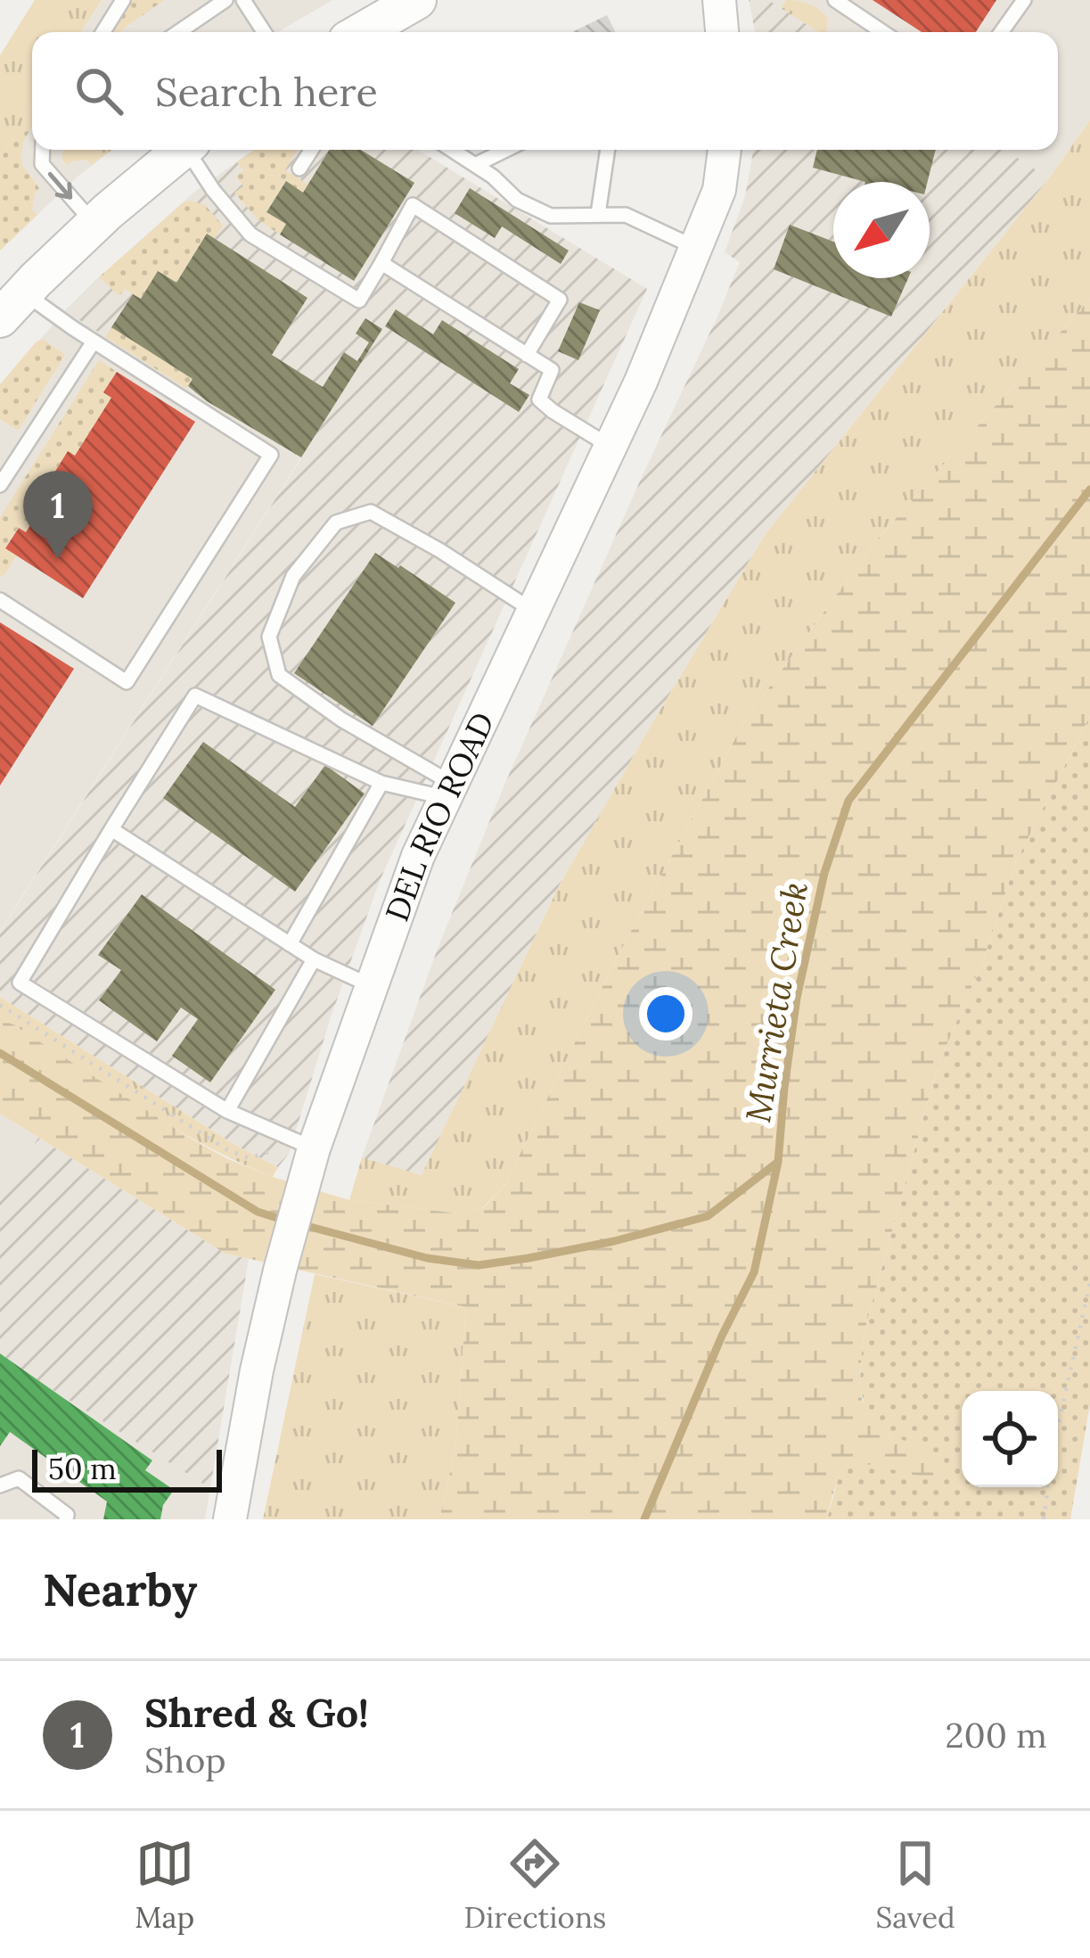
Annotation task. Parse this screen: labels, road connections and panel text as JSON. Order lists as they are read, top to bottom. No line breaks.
{"streets":{"street":["DEL RIO ROAD"]},"water":["Murrieta Creek"],"scale_bar":"50 m","north":"bottom left","page":{"search":"Search here","pins":"1","scale":"50 m","heading":"Nearby","list":[{"mark":"1","name":"Shred & Go!","note":"Shop","value":"200 m"}],"nav":["Map","Directions","Saved"]}}
